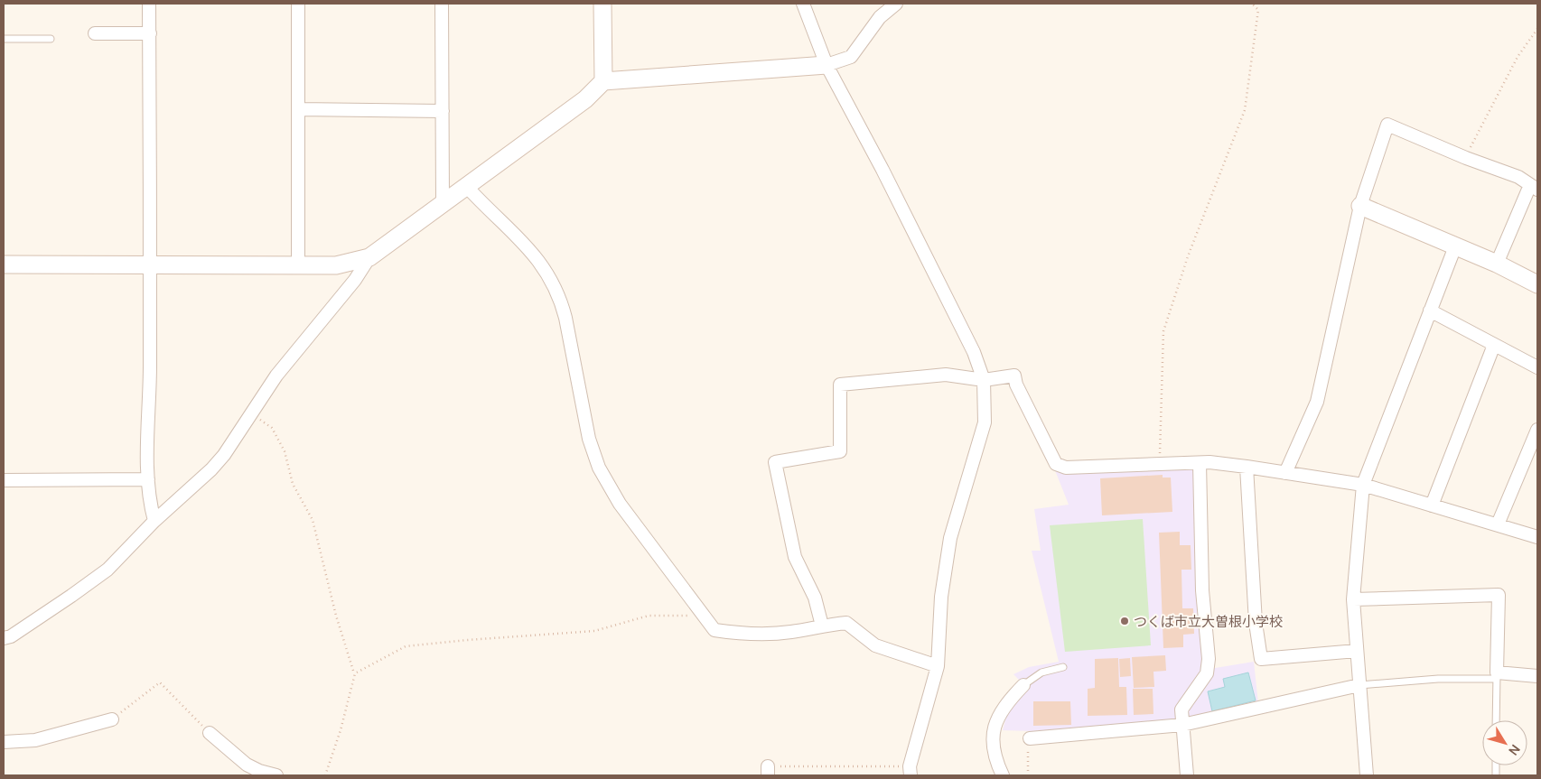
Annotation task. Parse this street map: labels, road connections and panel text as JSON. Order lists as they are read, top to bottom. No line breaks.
{"places":["つくば市立大曽根小学校"],"north":"bottom right"}
